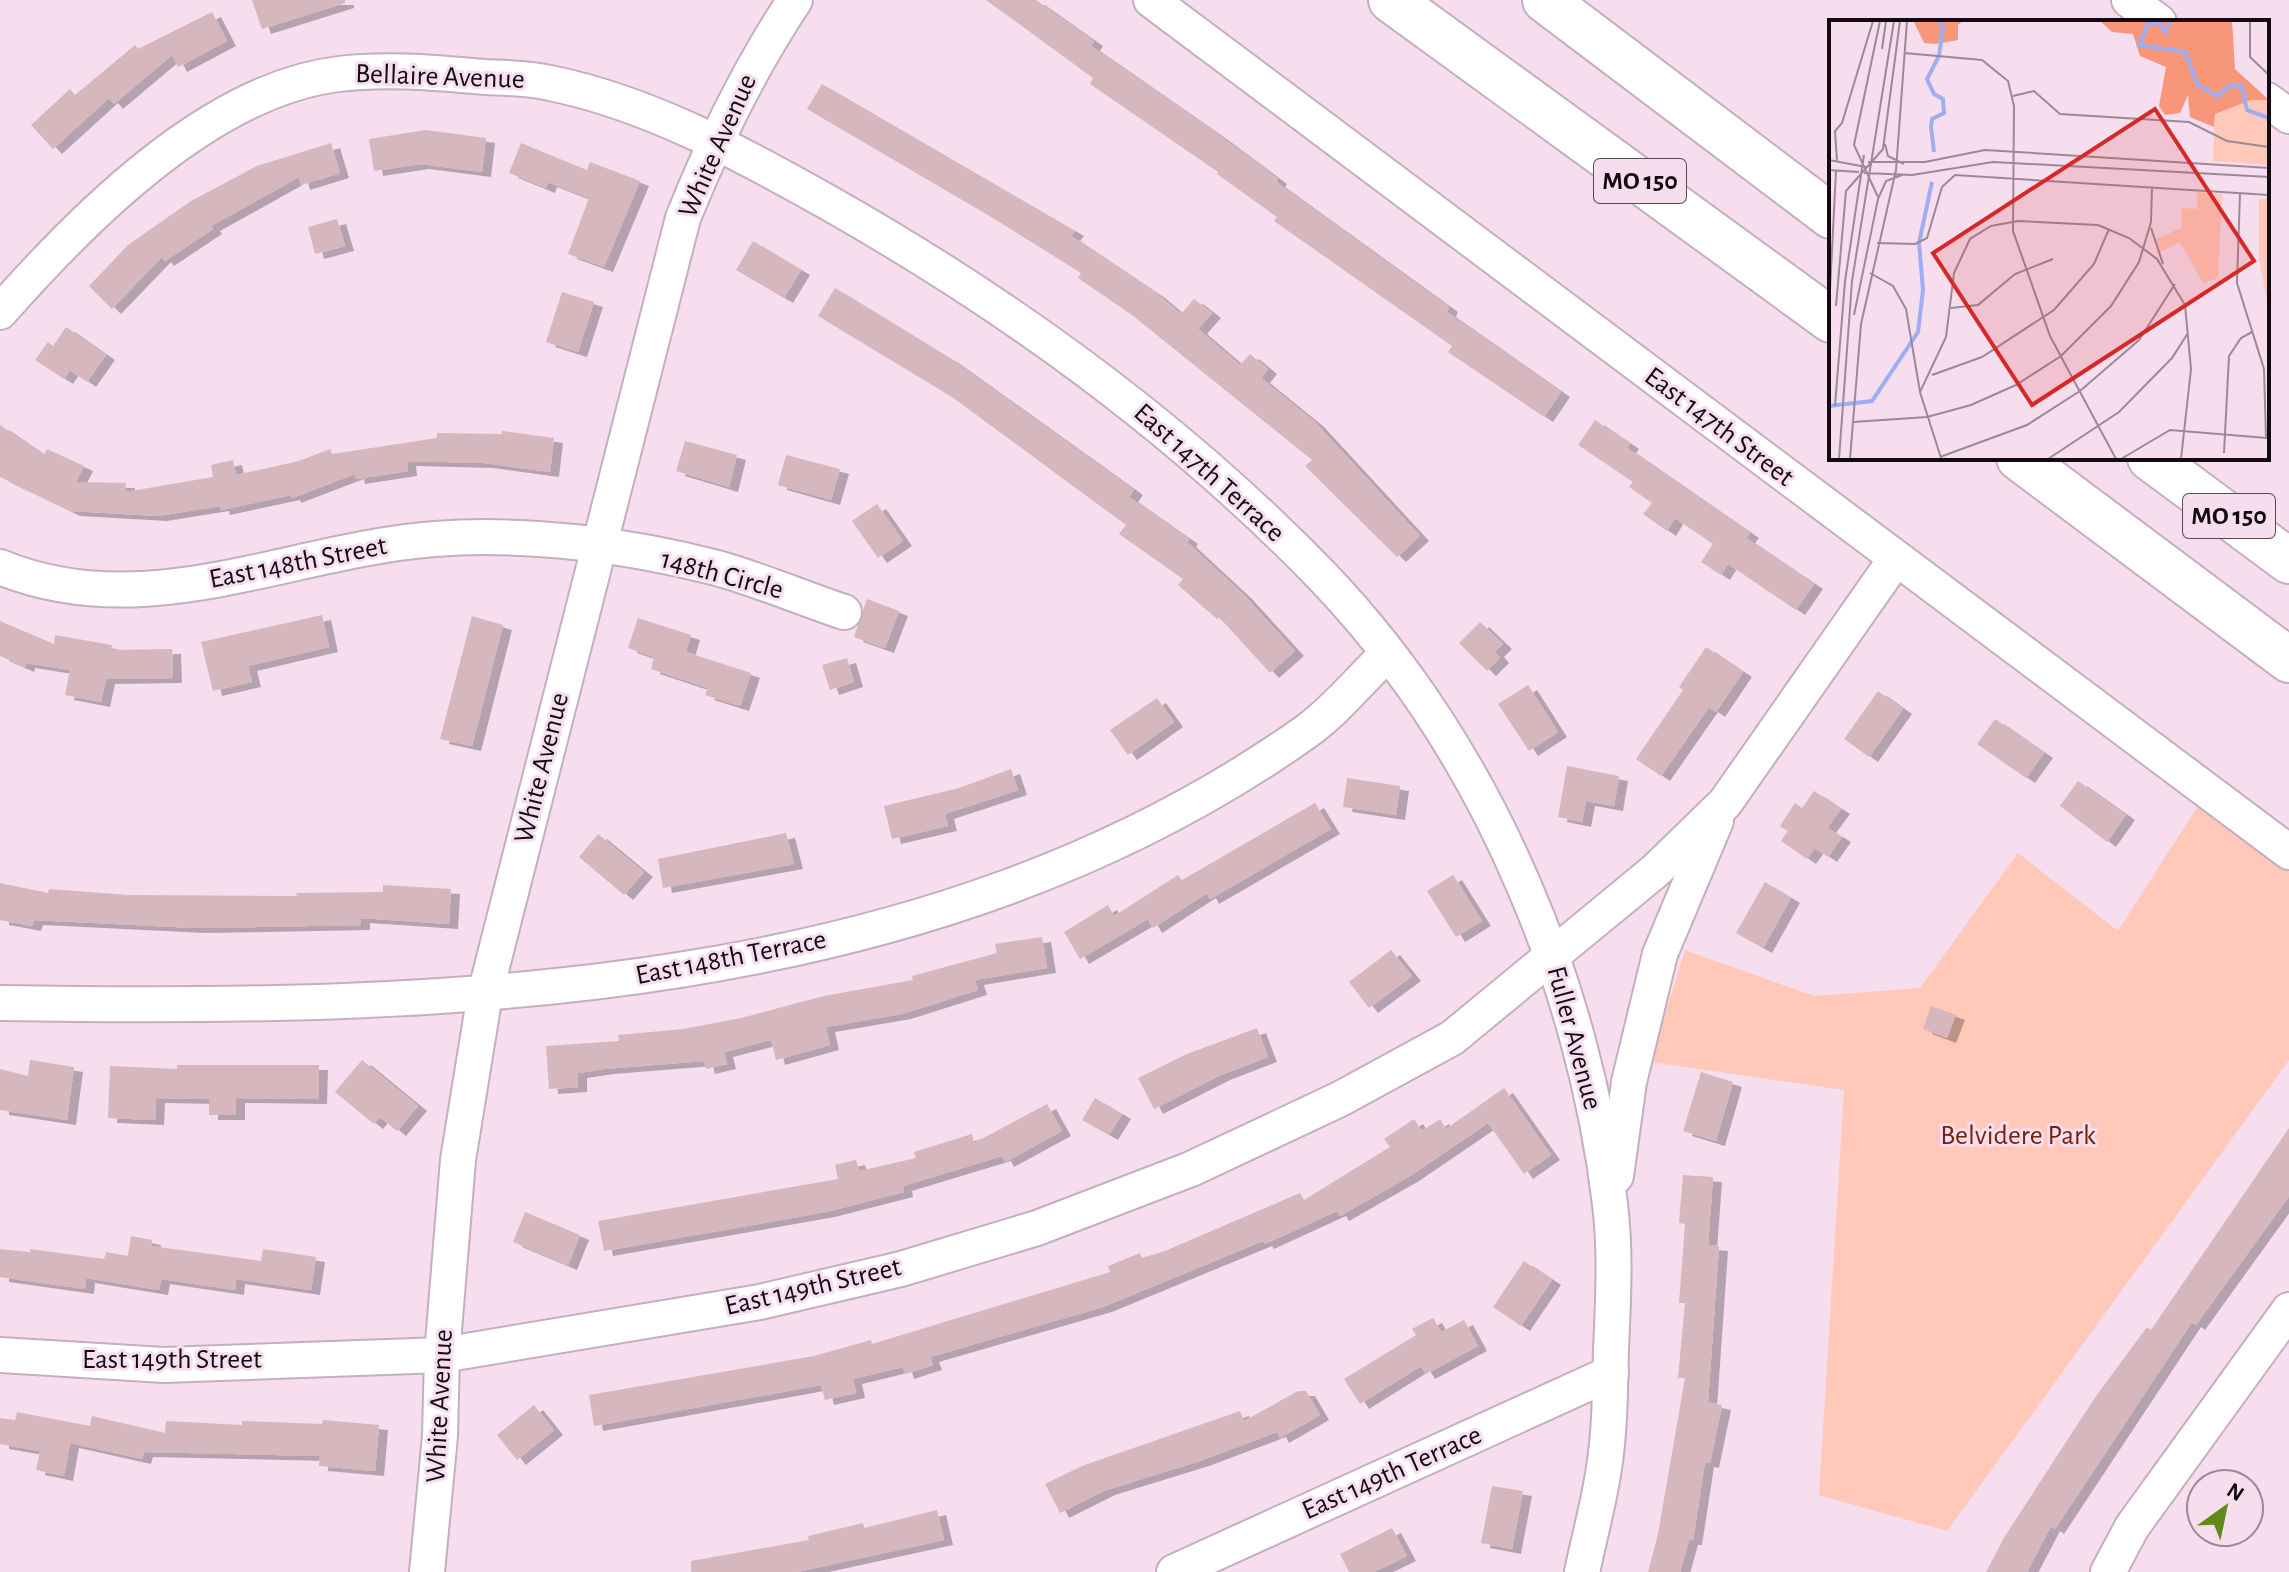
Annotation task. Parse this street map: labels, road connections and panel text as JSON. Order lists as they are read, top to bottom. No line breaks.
{"streets":{"main road":["MO 150"],"street":["Bellaire Avenue","White Avenue","East 147th Street","East 147th Terrace","East 148th Street","148th Circle","East 148th Terrace","Fuller Avenue","East 149th Street","East 149th Terrace"]},"crossings":[["Bellaire Avenue","White Avenue"],["Bellaire Avenue","East 147th Terrace"],["White Avenue","East 147th Terrace"],["White Avenue","East 148th Street"],["White Avenue","148th Circle"],["White Avenue","East 148th Terrace"],["White Avenue","East 149th Street"],["East 147th Street","Fuller Avenue"],["East 147th Terrace","East 148th Terrace"],["East 147th Terrace","Fuller Avenue"],["East 147th Terrace","East 149th Street"],["East 148th Street","148th Circle"],["Fuller Avenue","East 149th Street"],["Fuller Avenue","East 149th Terrace"]],"parks":["Belvidere Park"],"north":"top right"}
